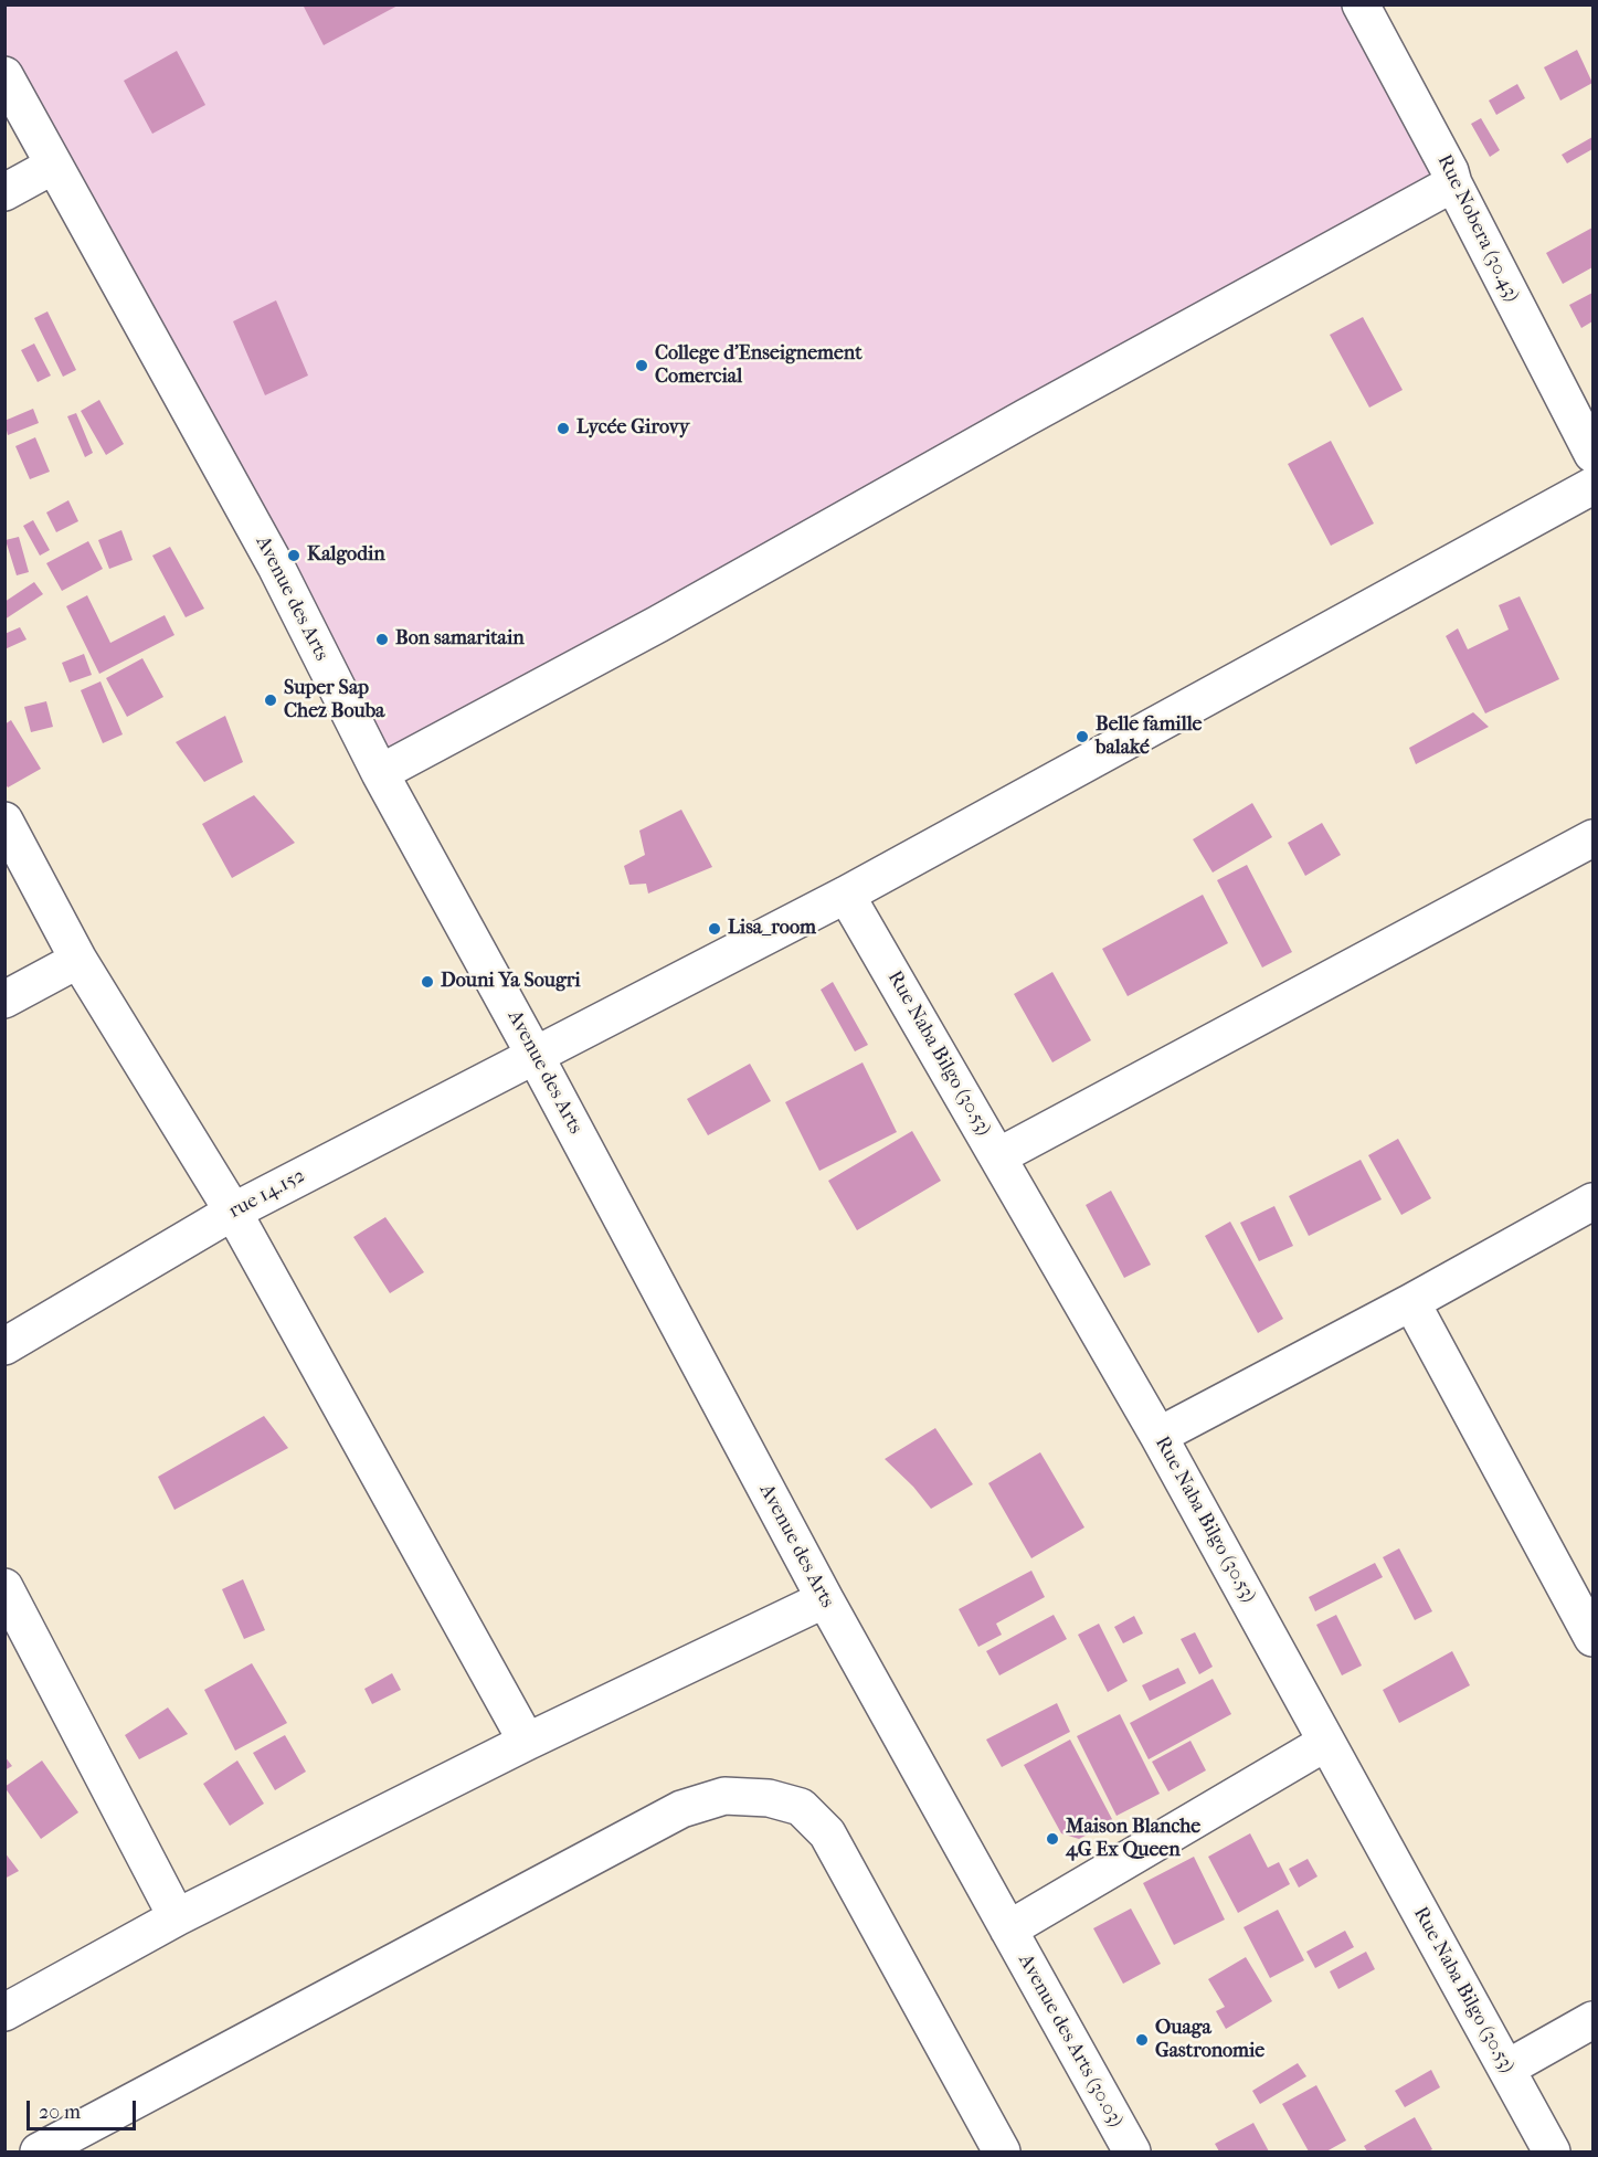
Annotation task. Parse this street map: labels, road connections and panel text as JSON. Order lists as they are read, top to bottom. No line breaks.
{"streets":{"street":["Rue Nobera (30.43)","Avenue des Arts","Rue Naba Bilgo (30.53)","rue 14.152","Avenue des Arts (30.03)"]},"crossings":[["Avenue des Arts","rue 14.152"],["Avenue des Arts","Avenue des Arts (30.03)"],["Rue Naba Bilgo (30.53)","rue 14.152"]],"places":["College d'Enseignement Comercial","Lycée Girovy","Kalgodin","Bon samaritain","Super Sap Chez Bouba","Belle famille balaké","Lisa_room","Douni Ya Sougri","Maison Blanche 4G Ex Queen","Ouaga Gastronomie"],"scale_bar":"20 m"}
